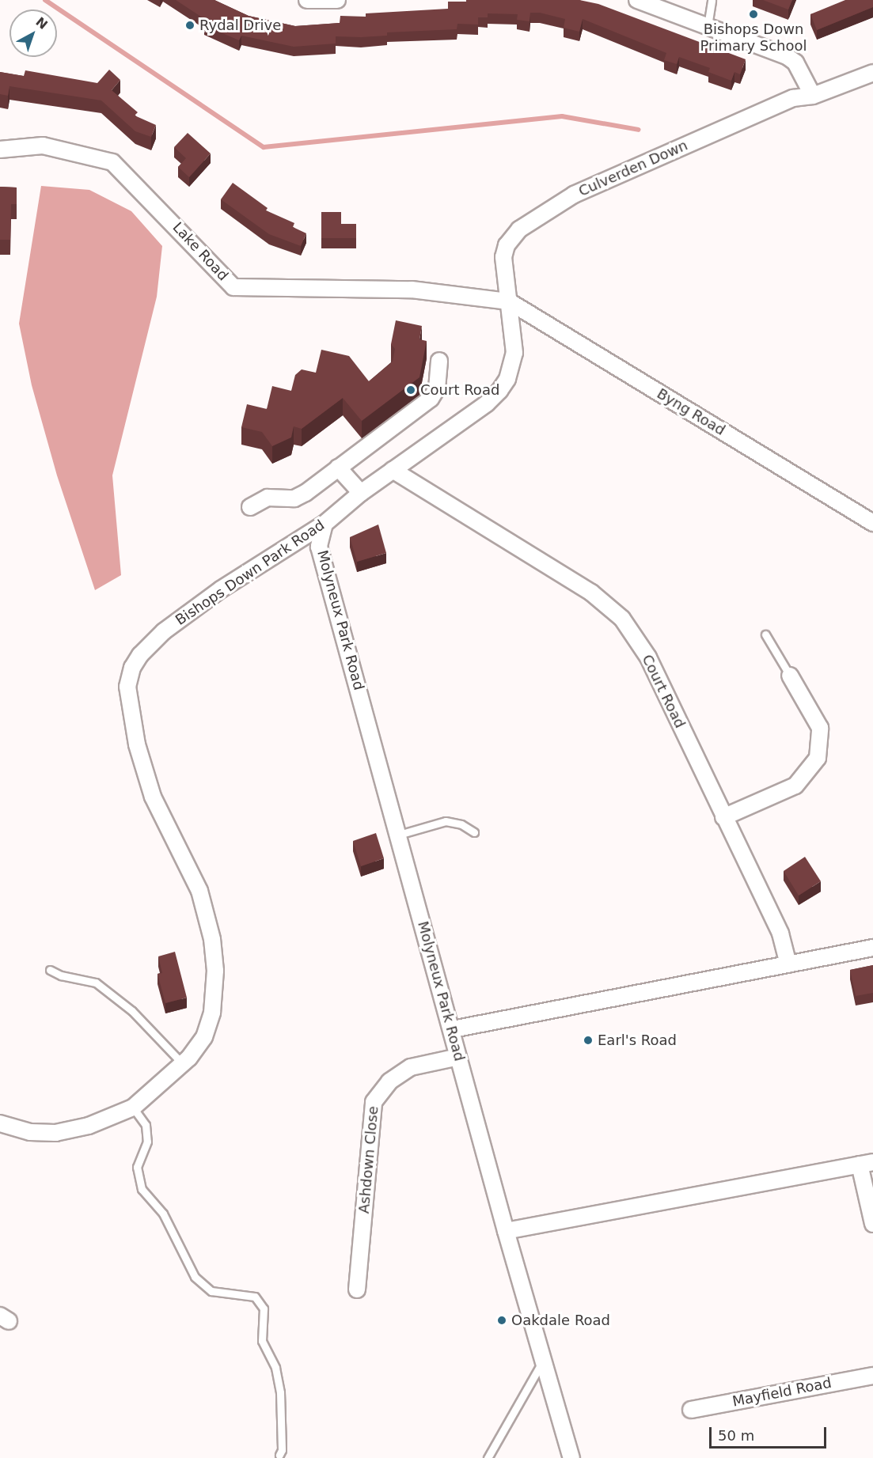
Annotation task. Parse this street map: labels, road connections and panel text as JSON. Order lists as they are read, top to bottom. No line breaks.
{"streets":{"street":["Culverden Down","Lake Road","Byng Road","Bishops Down Park Road","Molyneux Park Road","Court Road","Ashdown Close","Mayfield Road"]},"crossings":[["Culverden Down","Lake Road"],["Culverden Down","Byng Road"],["Culverden Down","Bishops Down Park Road"],["Lake Road","Byng Road"],["Bishops Down Park Road","Molyneux Park Road"],["Bishops Down Park Road","Court Road"],["Molyneux Park Road","Ashdown Close"]],"places":["Bishops Down Primary School","Rydal Drive","Court Road","Earl's Road","Oakdale Road"],"scale_bar":"50 m","north":"top right"}
